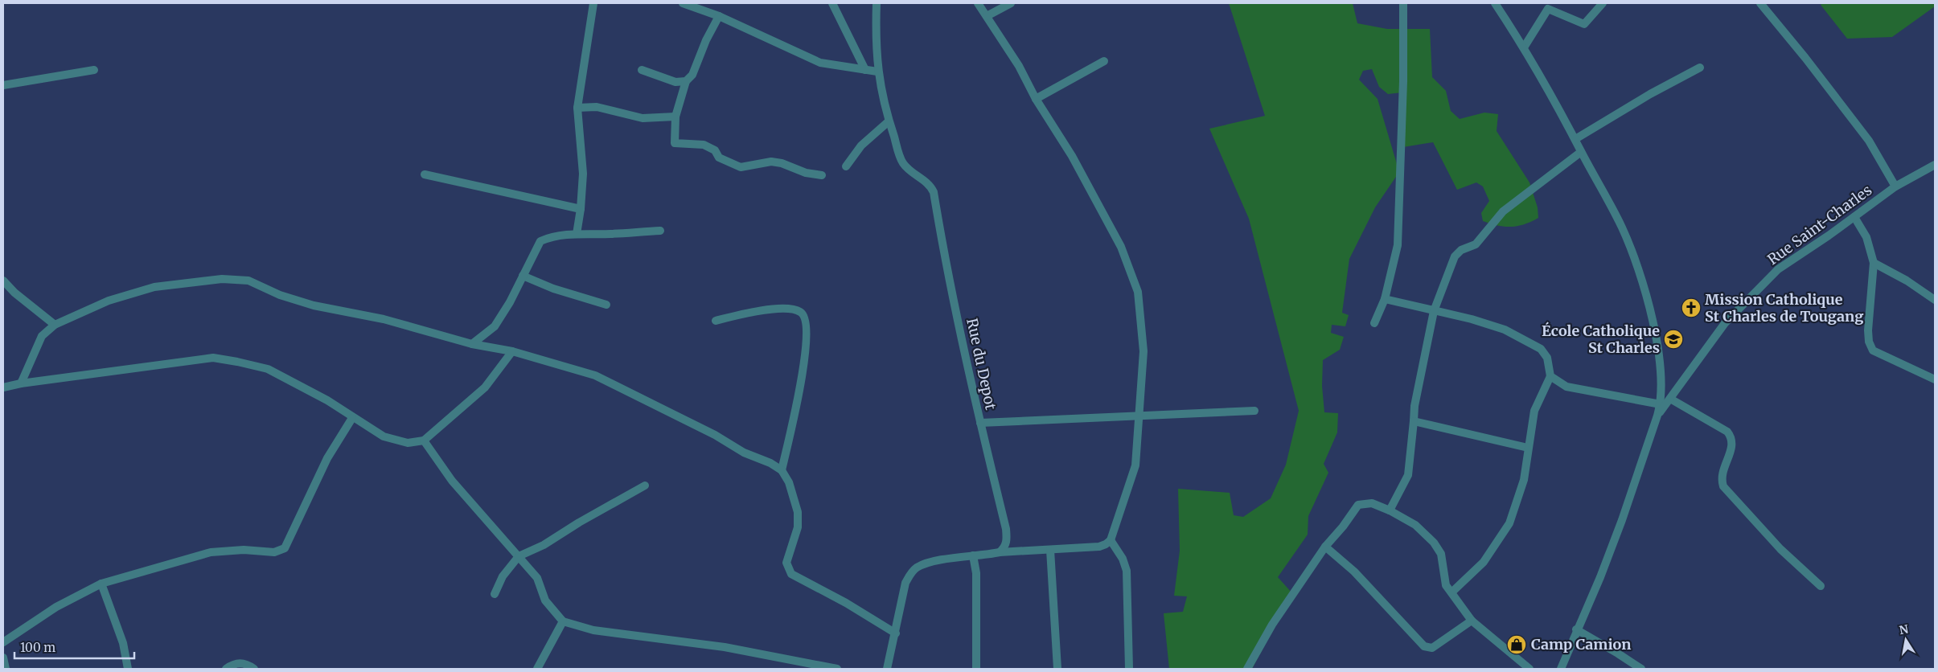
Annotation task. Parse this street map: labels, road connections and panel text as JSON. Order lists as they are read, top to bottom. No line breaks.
{"streets":{"street":["Rue Saint-Charles","Rue du Depot"]},"places":{"church":["Mission Catholique St Charles de Tougang"],"school or university":["École Catholique St Charles"],"shop":["Camp Camion"]},"scale_bar":"100 m","north":"top"}
